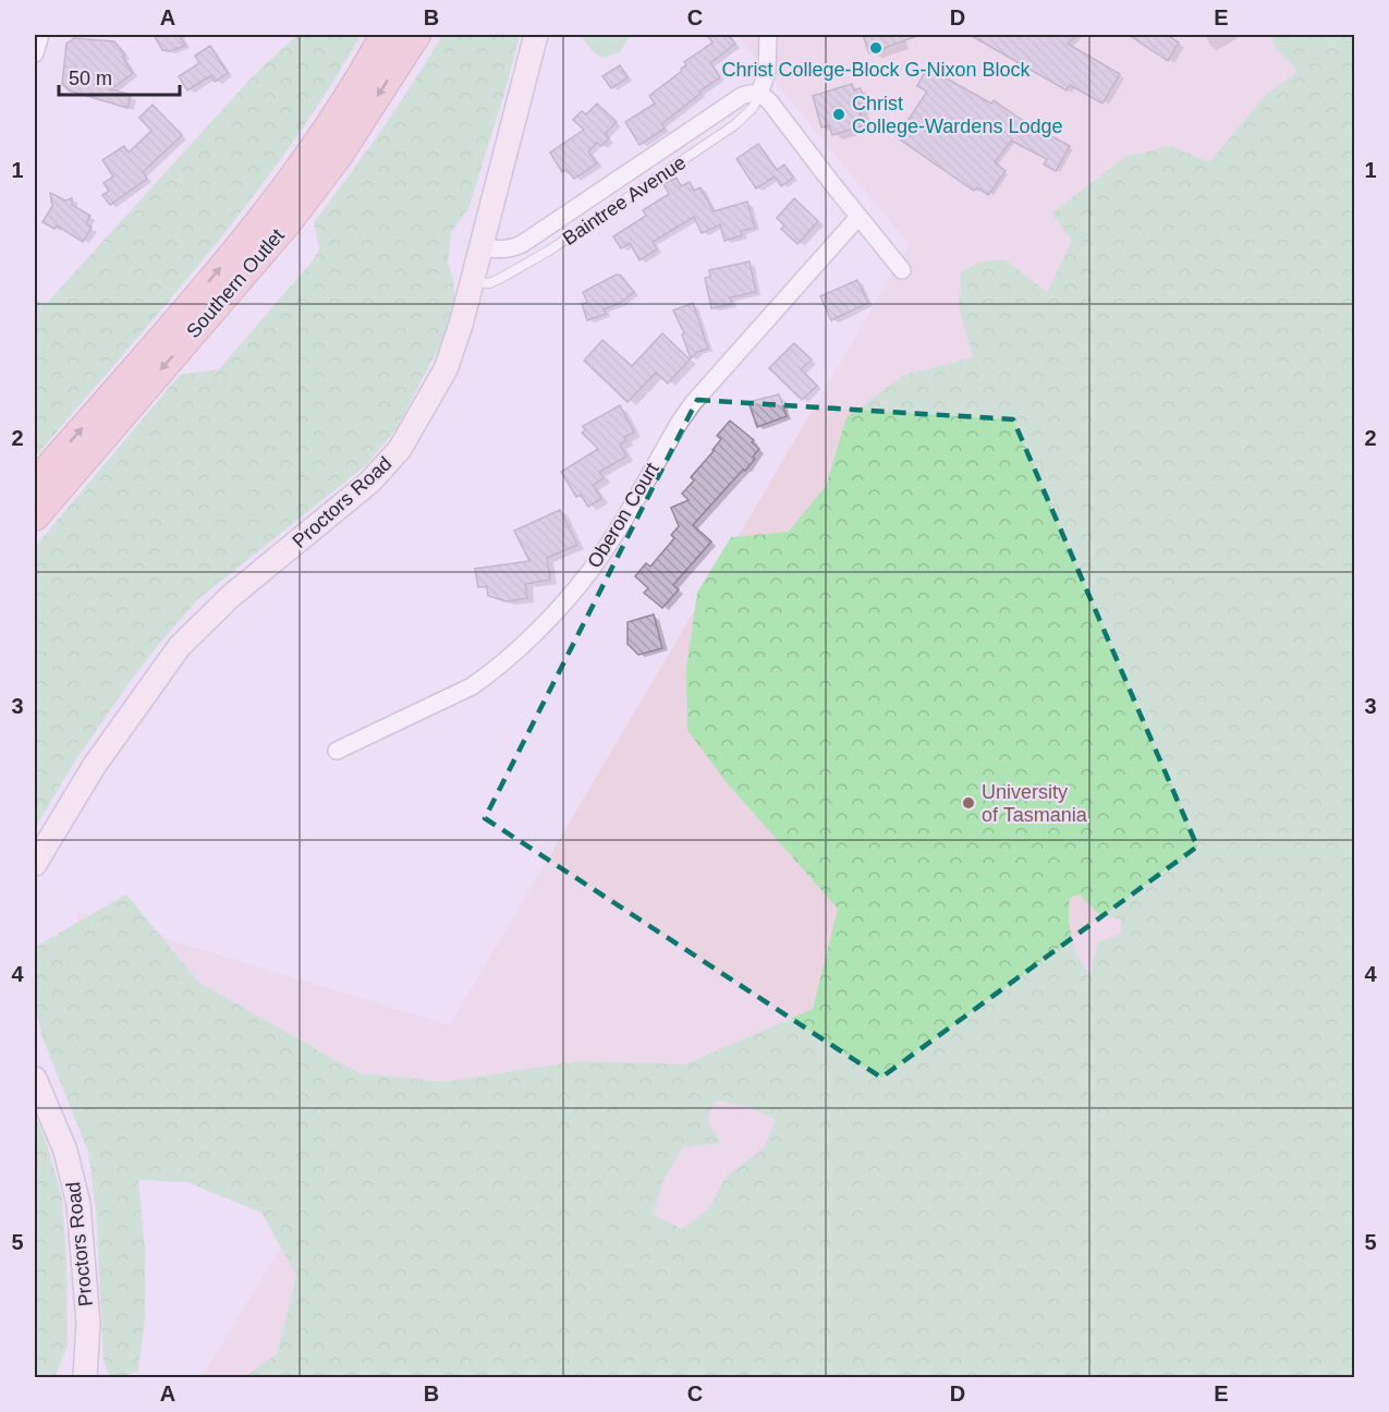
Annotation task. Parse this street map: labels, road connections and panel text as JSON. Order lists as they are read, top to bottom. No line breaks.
{"streets":{"highway":["Southern Outlet"],"street":["Baintree Avenue","Proctors Road","Oberon Court"]},"crossings":[["Baintree Avenue","Proctors Road"]],"places":["Christ College-Block G-Nixon Block","Christ College-Wardens Lodge","University of Tasmania"],"scale_bar":"50 m","grid":{"columns":["A","B","C","D","E"],"rows":["1","2","3","4","5"]}}
